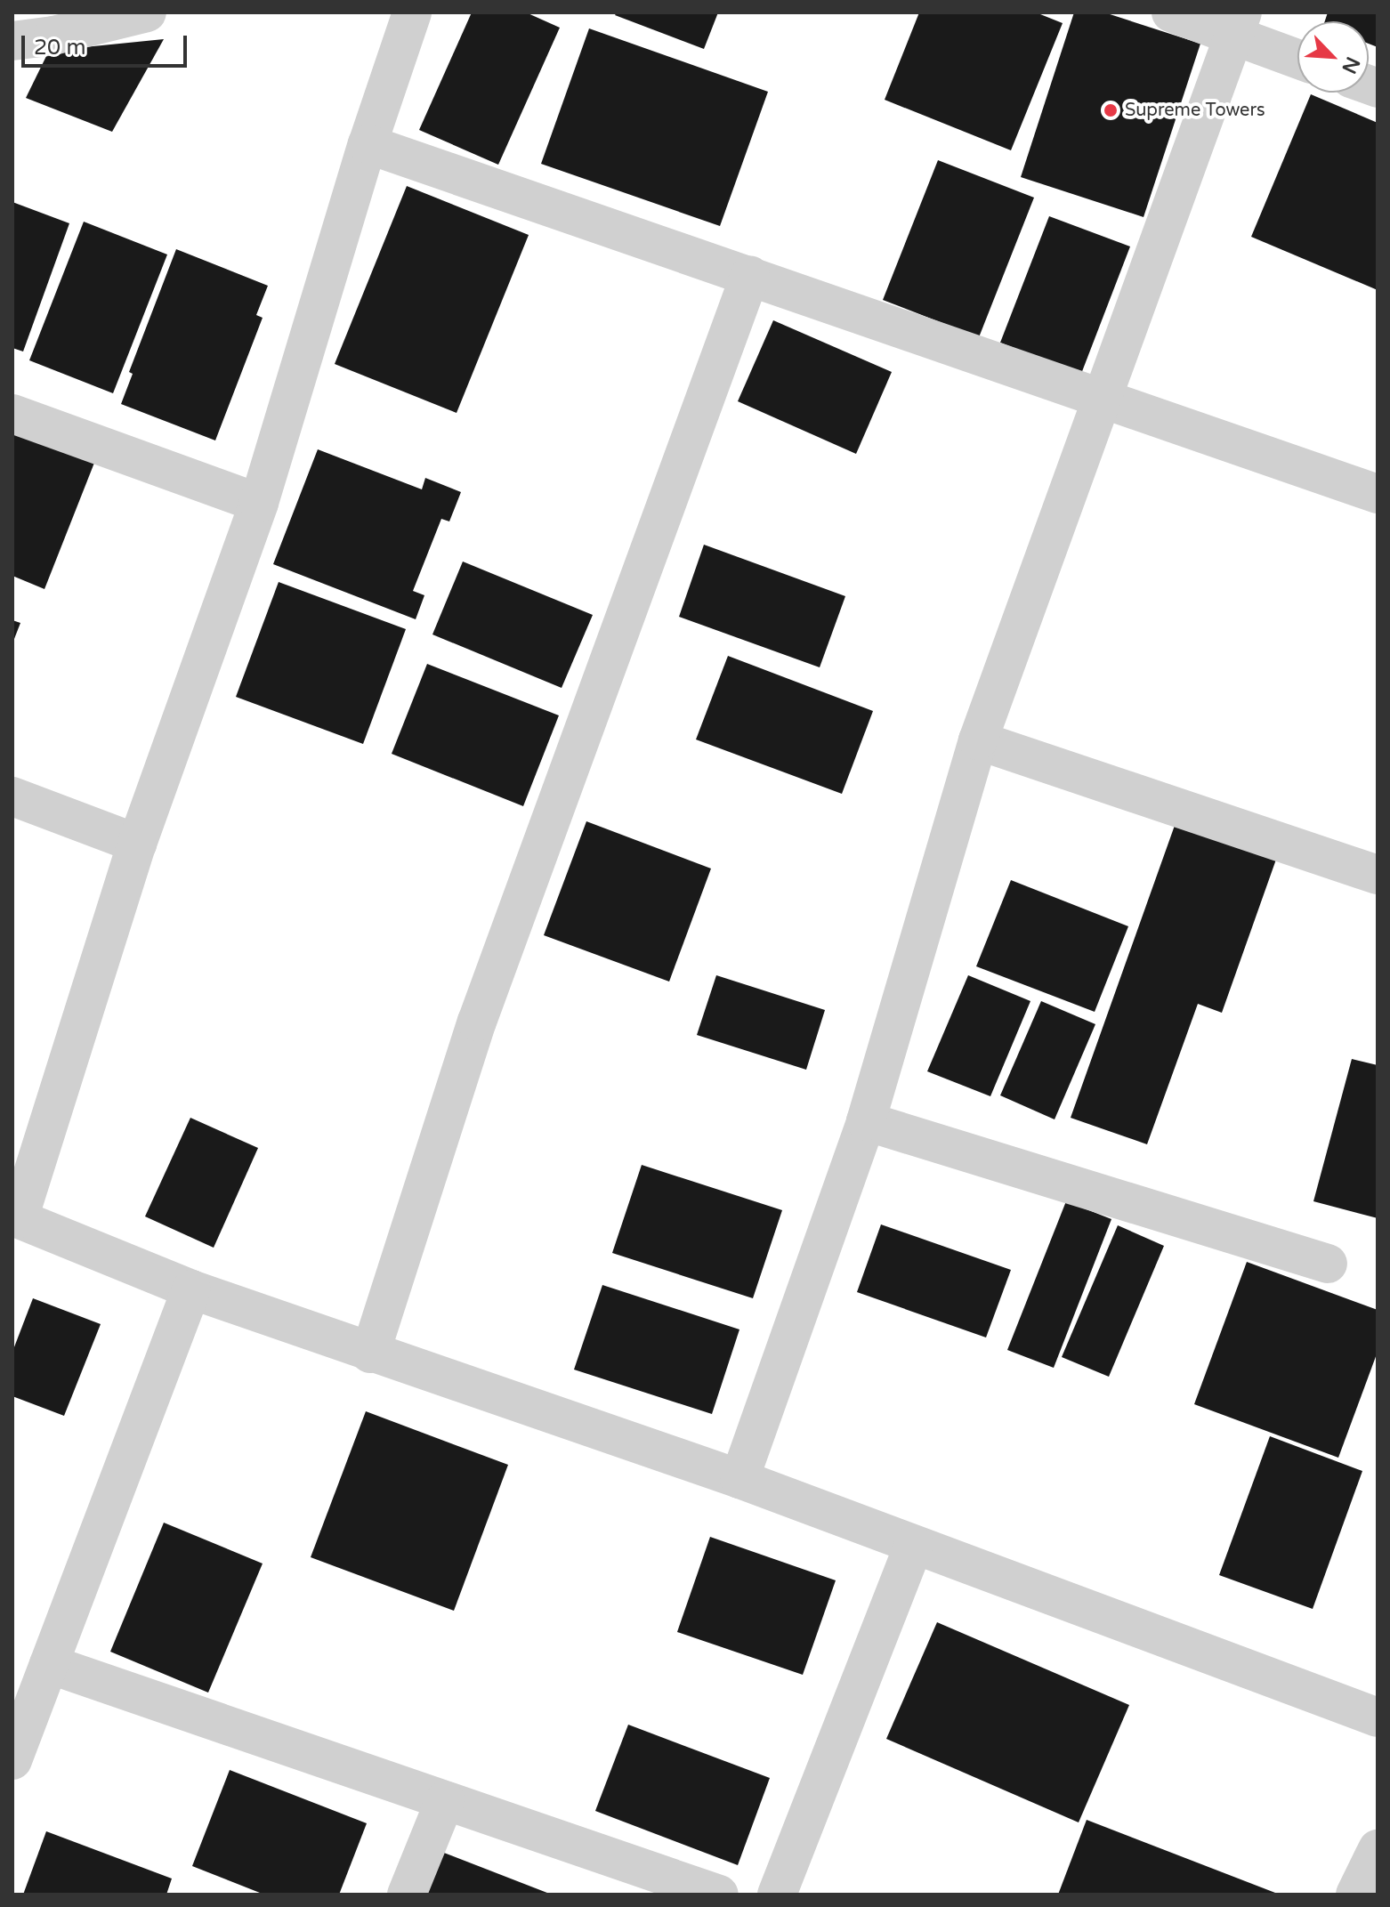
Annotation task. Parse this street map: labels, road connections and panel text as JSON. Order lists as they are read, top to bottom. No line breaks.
{"places":["Supreme Towers"],"scale_bar":"20 m","north":"bottom right"}
